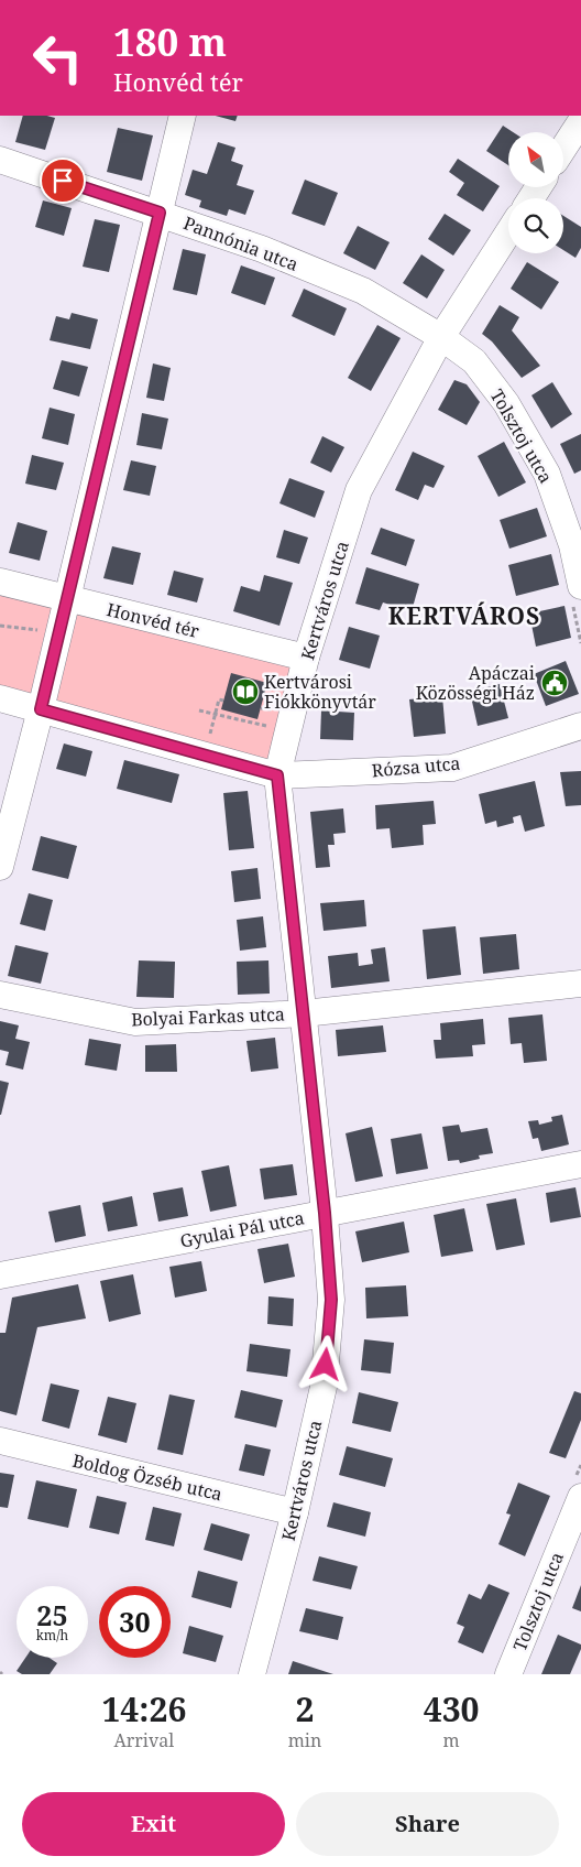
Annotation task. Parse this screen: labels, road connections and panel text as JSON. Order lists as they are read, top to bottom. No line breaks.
{"streets":{"street":["Pannónia utca","Tolsztoj utca","Kertváros utca","Honvéd tér","Rózsa utca","Bolyai Farkas utca","Gyulai Pál utca","Boldog Özséb utca"]},"crossings":[["Pannónia utca","Tolsztoj utca"],["Pannónia utca","Kertváros utca"],["Tolsztoj utca","Kertváros utca"],["Kertváros utca","Honvéd tér"],["Kertváros utca","Rózsa utca"],["Kertváros utca","Bolyai Farkas utca"],["Kertváros utca","Gyulai Pál utca"],["Kertváros utca","Boldog Özséb utca"]],"districts":["KERTVÁROS"],"places":{"public building":["Apáczai Közösségi Ház"],"library":["Kertvárosi Fiókkönyvtár"]},"north":"top left","page":{"turn":["180 m","Honvéd tér"],"speed":"25 km/h","limit":"30","eta":["14:26","Arrival","2","min","430","m"],"buttons":["Exit","Share"]}}
